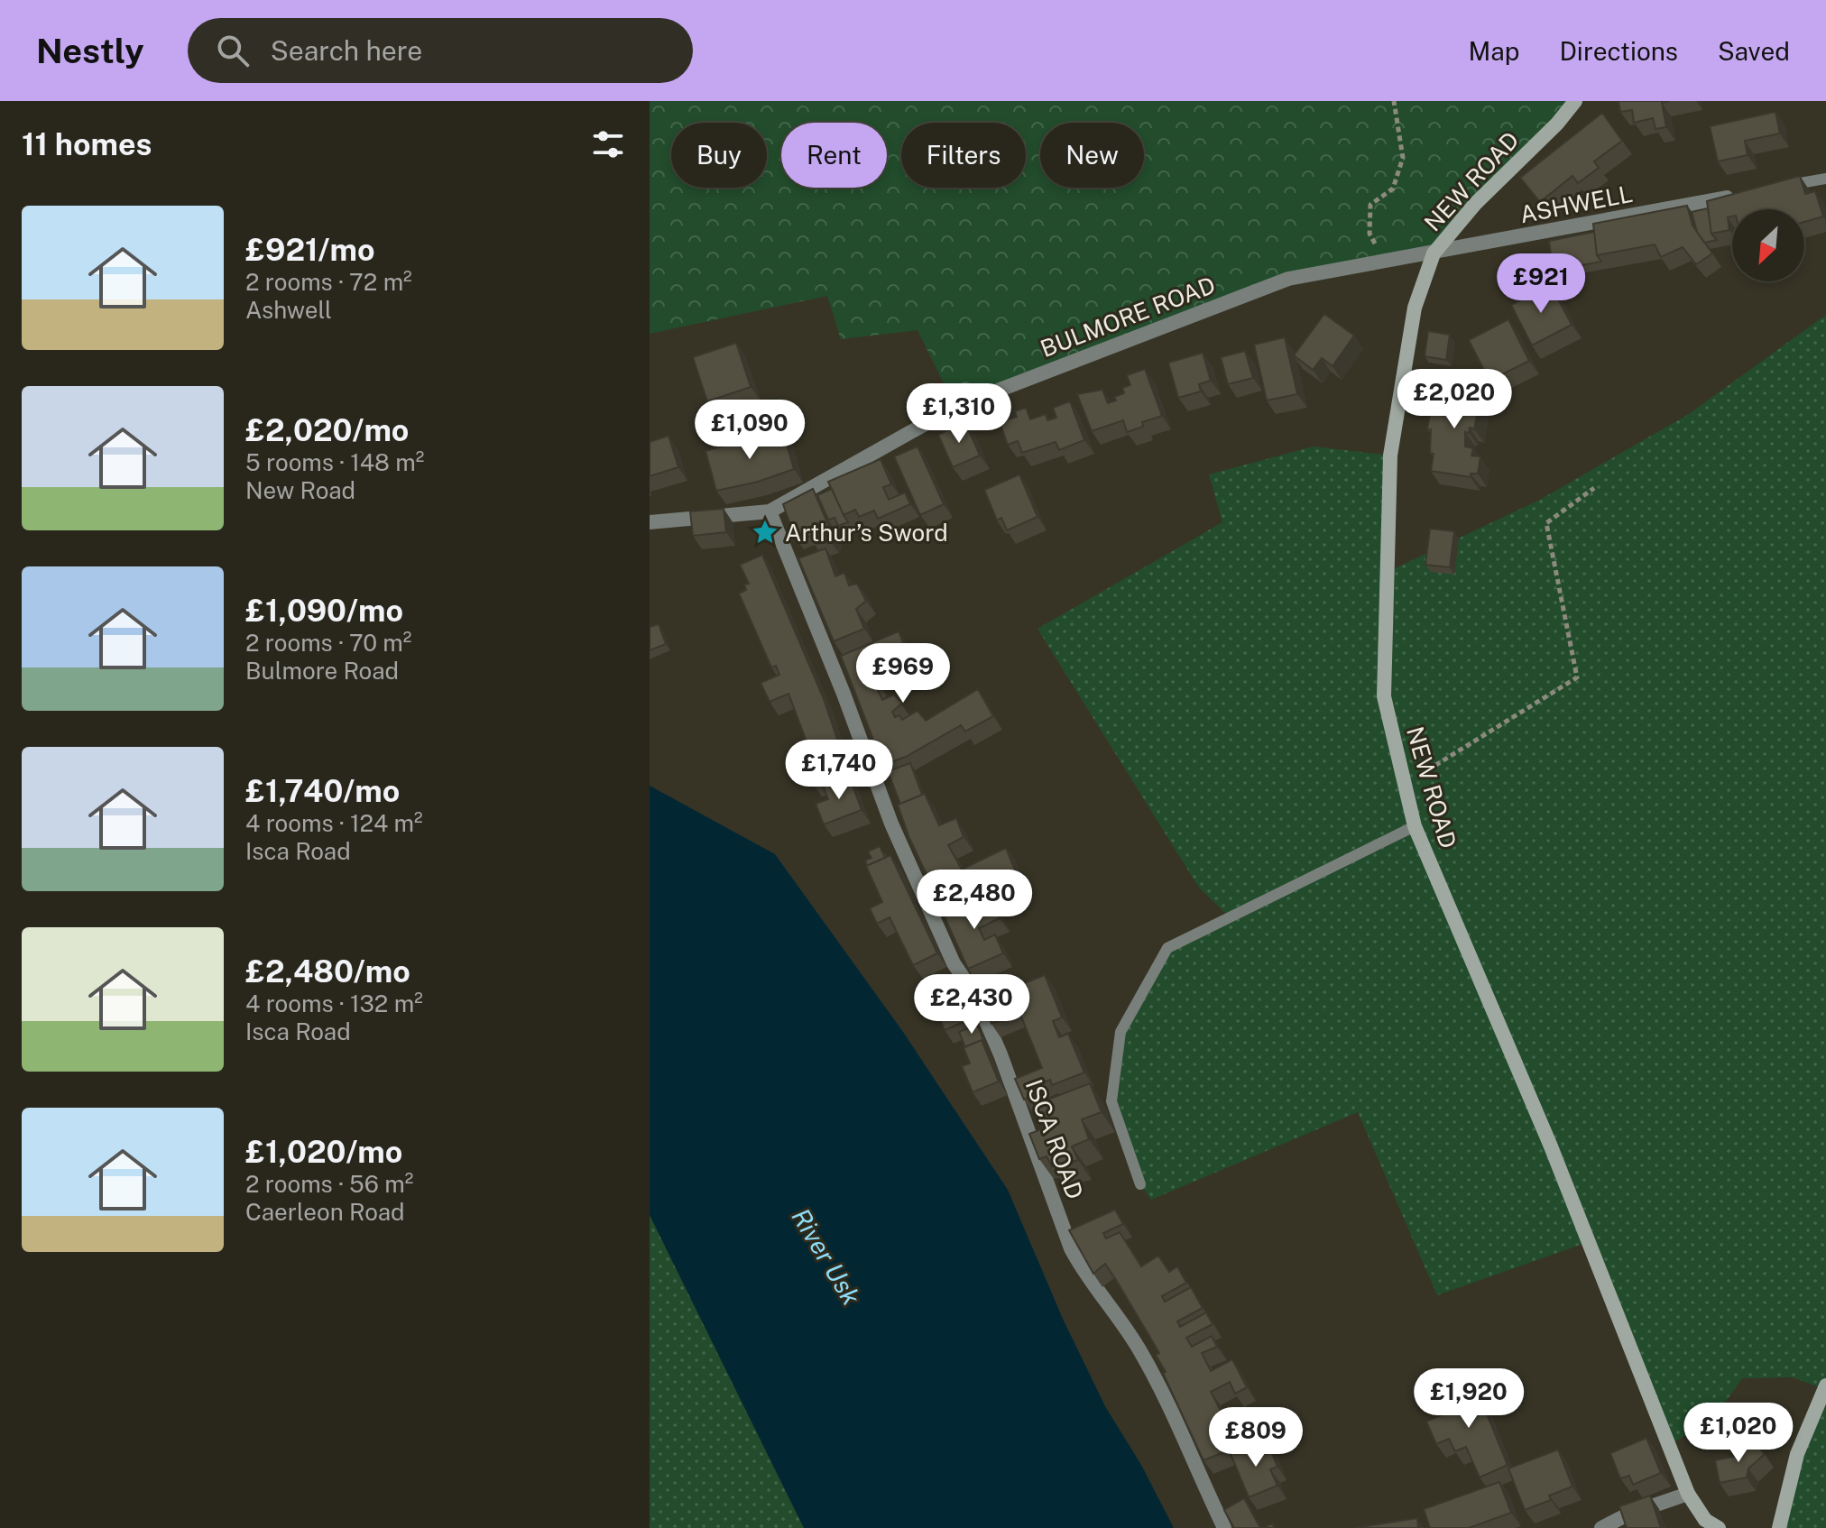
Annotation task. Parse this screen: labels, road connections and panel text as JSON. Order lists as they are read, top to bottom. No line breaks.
{"streets":{"main road":["NEW ROAD"],"street":["ASHWELL","BULMORE ROAD","ISCA ROAD"]},"crossings":[["NEW ROAD","ASHWELL"],["NEW ROAD","BULMORE ROAD"],["ASHWELL","BULMORE ROAD"],["BULMORE ROAD","ISCA ROAD"]],"water":["River Usk"],"places":{"place":["Arthur’s Sword"]},"north":"bottom left","page":{"header":"Nestly","search":"Search here","nav":["Map","Directions","Saved"],"heading":"11 homes","chip":["Buy","Rent","Filters","New"],"list":[{"name":"£921/mo","note":"2 rooms · 72 m² · Ashwell"},{"name":"£2,020/mo","note":"5 rooms · 148 m² · New Road"},{"name":"£1,090/mo","note":"2 rooms · 70 m² · Bulmore Road"},{"name":"£1,740/mo","note":"4 rooms · 124 m² · Isca Road"},{"name":"£2,480/mo","note":"4 rooms · 132 m² · Isca Road"},{"name":"£1,020/mo","note":"2 rooms · 56 m² · Caerleon Road"}],"price":["£921","£2,020","£1,310","£1,090","£969","£1,740","£2,480","£2,430","£1,920","£1,020","£809"]}}
